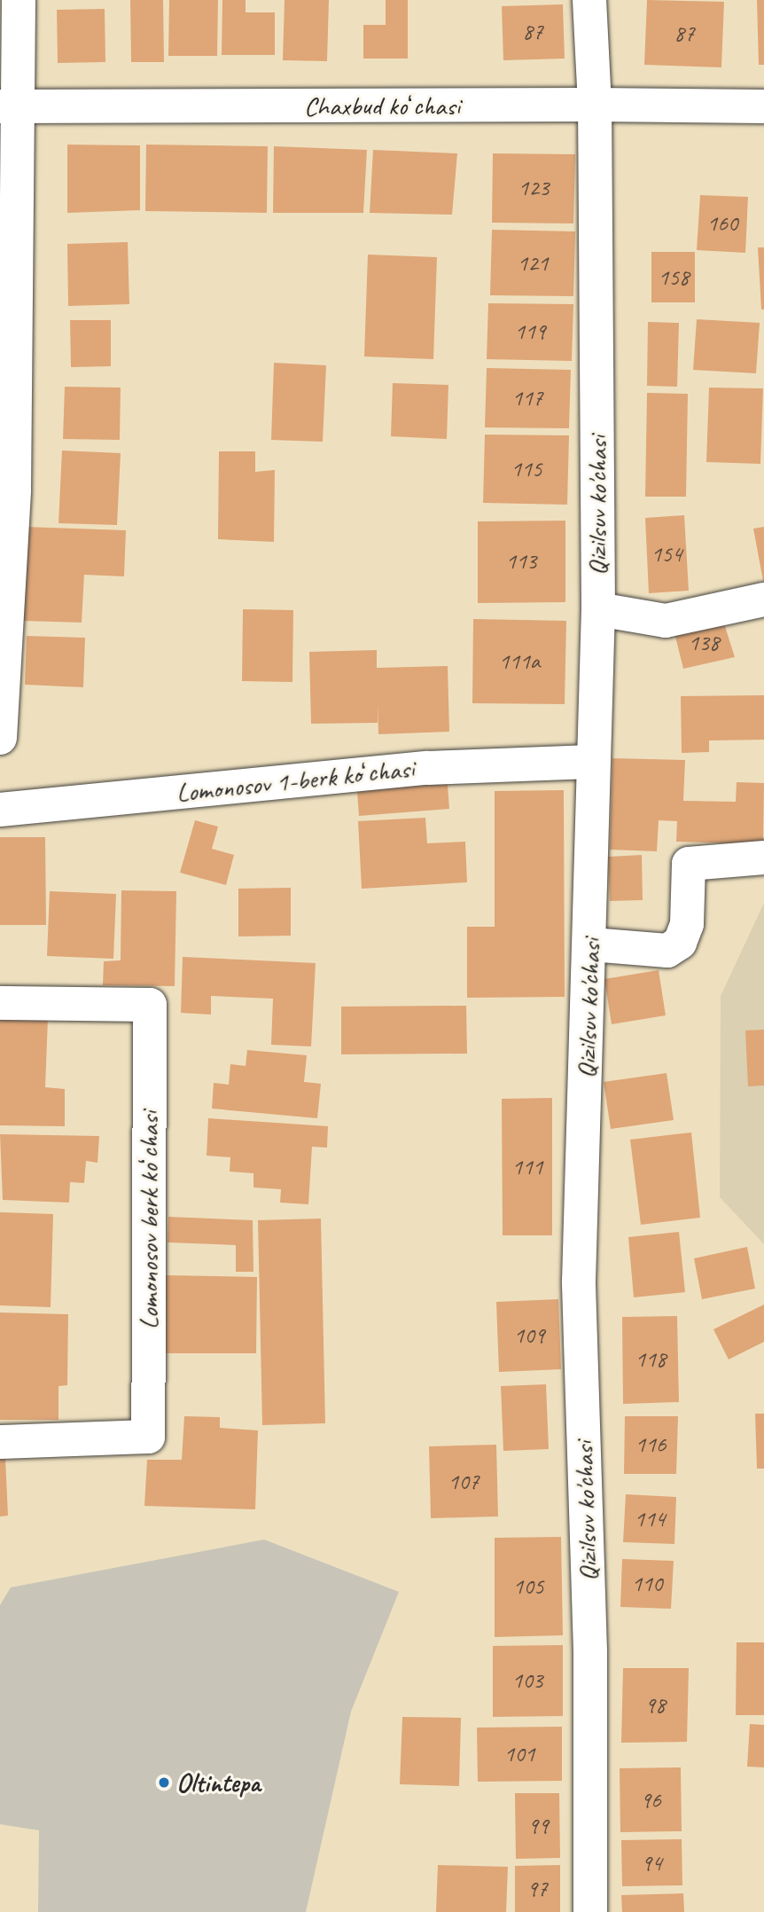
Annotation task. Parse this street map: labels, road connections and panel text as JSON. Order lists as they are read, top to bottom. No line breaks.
{"streets":{"street":["Chaxbud koʻchasi","Qizilsuv ko'chasi","Lomonosov 1-berk koʻchasi","Lomonosov berk koʻchasi"]},"crossings":[["Chaxbud koʻchasi","Qizilsuv ko'chasi"],["Qizilsuv ko'chasi","Lomonosov 1-berk koʻchasi"]],"places":["Oltintepa"],"house_numbers":["87","87","123","160","121","158","119","117","115","154","113","138","111a","111","109","118","116","107","114","110","105","103","98","101","96","99","94","97"]}
